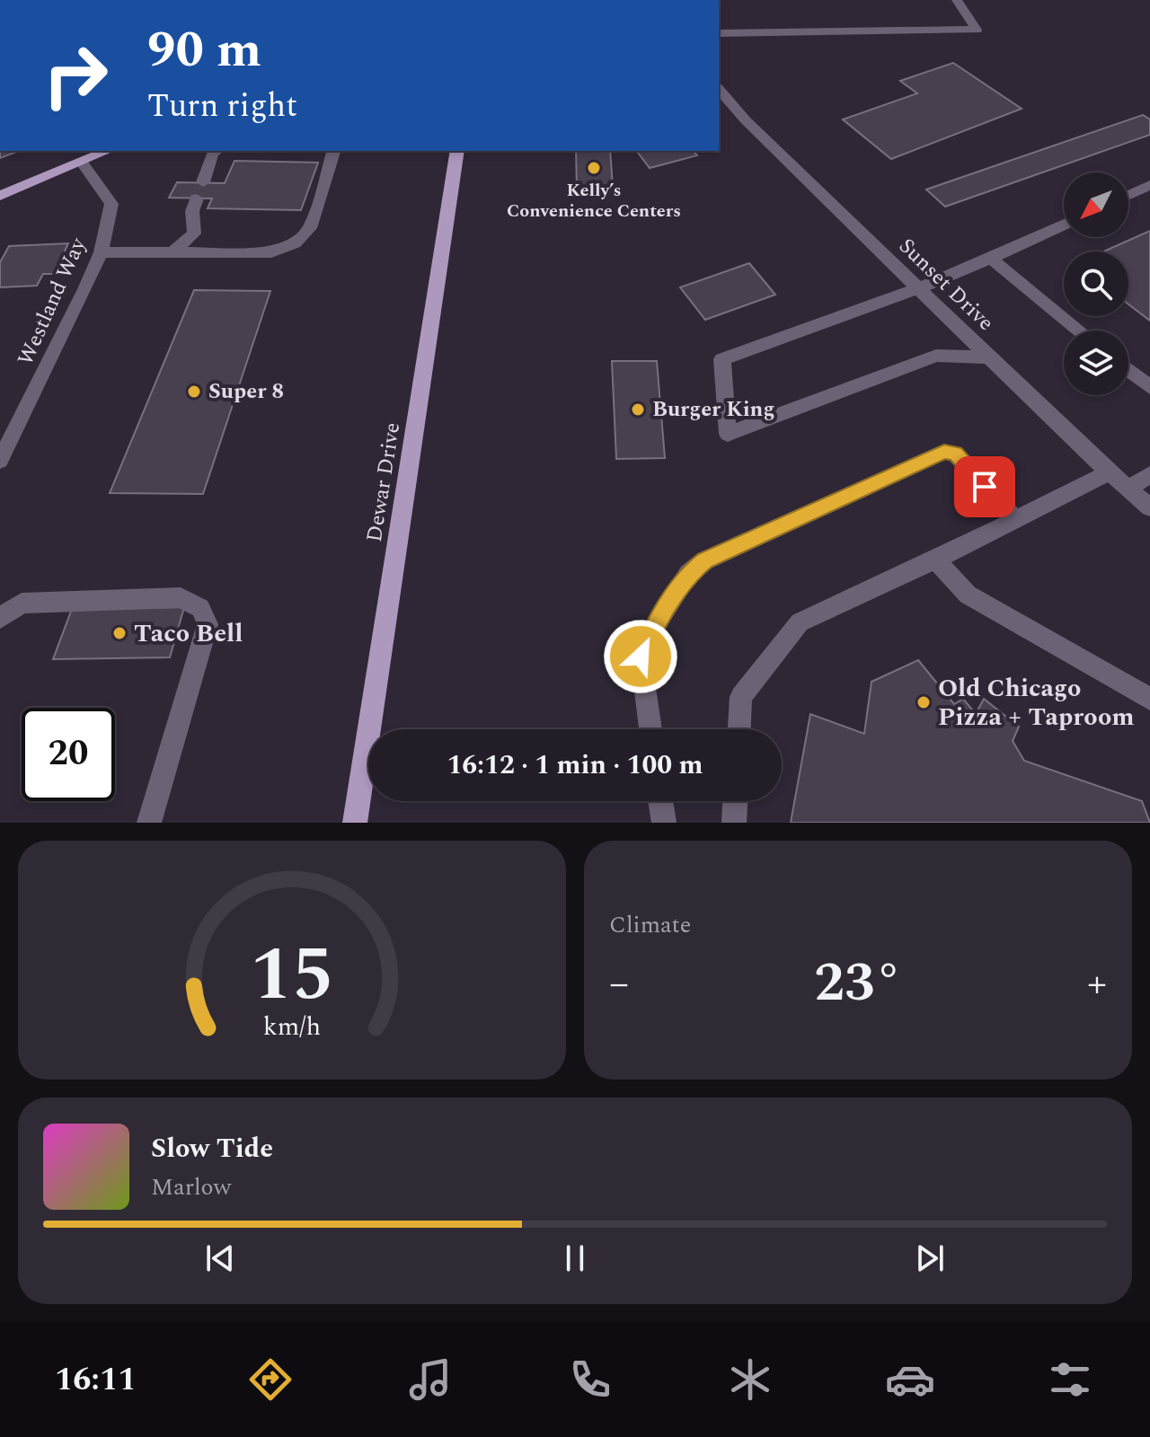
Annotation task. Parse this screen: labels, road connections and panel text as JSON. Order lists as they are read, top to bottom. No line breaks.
{"streets":{"main road":["Dewar Drive"],"street":["Sunset Drive","Westland Way"]},"places":["Kelly’s Convenience Centers","Super 8","Burger King","Taco Bell","Old Chicago Pizza + Taproom"],"north":"bottom left","page":{"turn":["90 m","Turn right"],"limit":"20","trip":"16:12 · 1 min · 100 m","tile":"Climate","heat":["−","23°","+"],"song":["Slow Tide","Marlow"],"tabs":"16:11","gauge":["15","km/h"]}}
